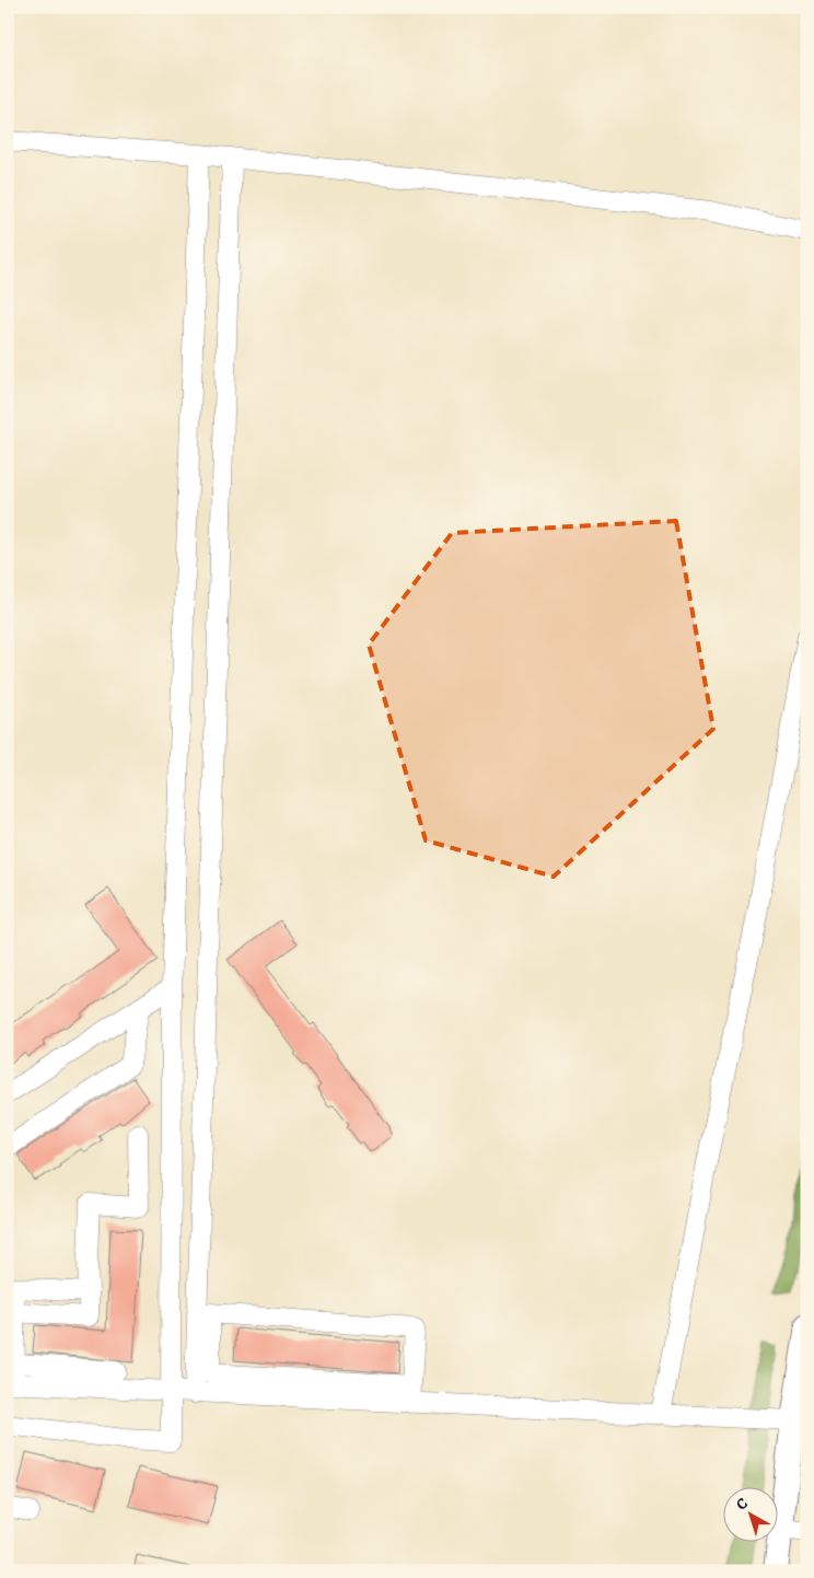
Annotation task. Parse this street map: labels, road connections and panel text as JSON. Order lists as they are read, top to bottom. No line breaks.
{"north":"top left"}
